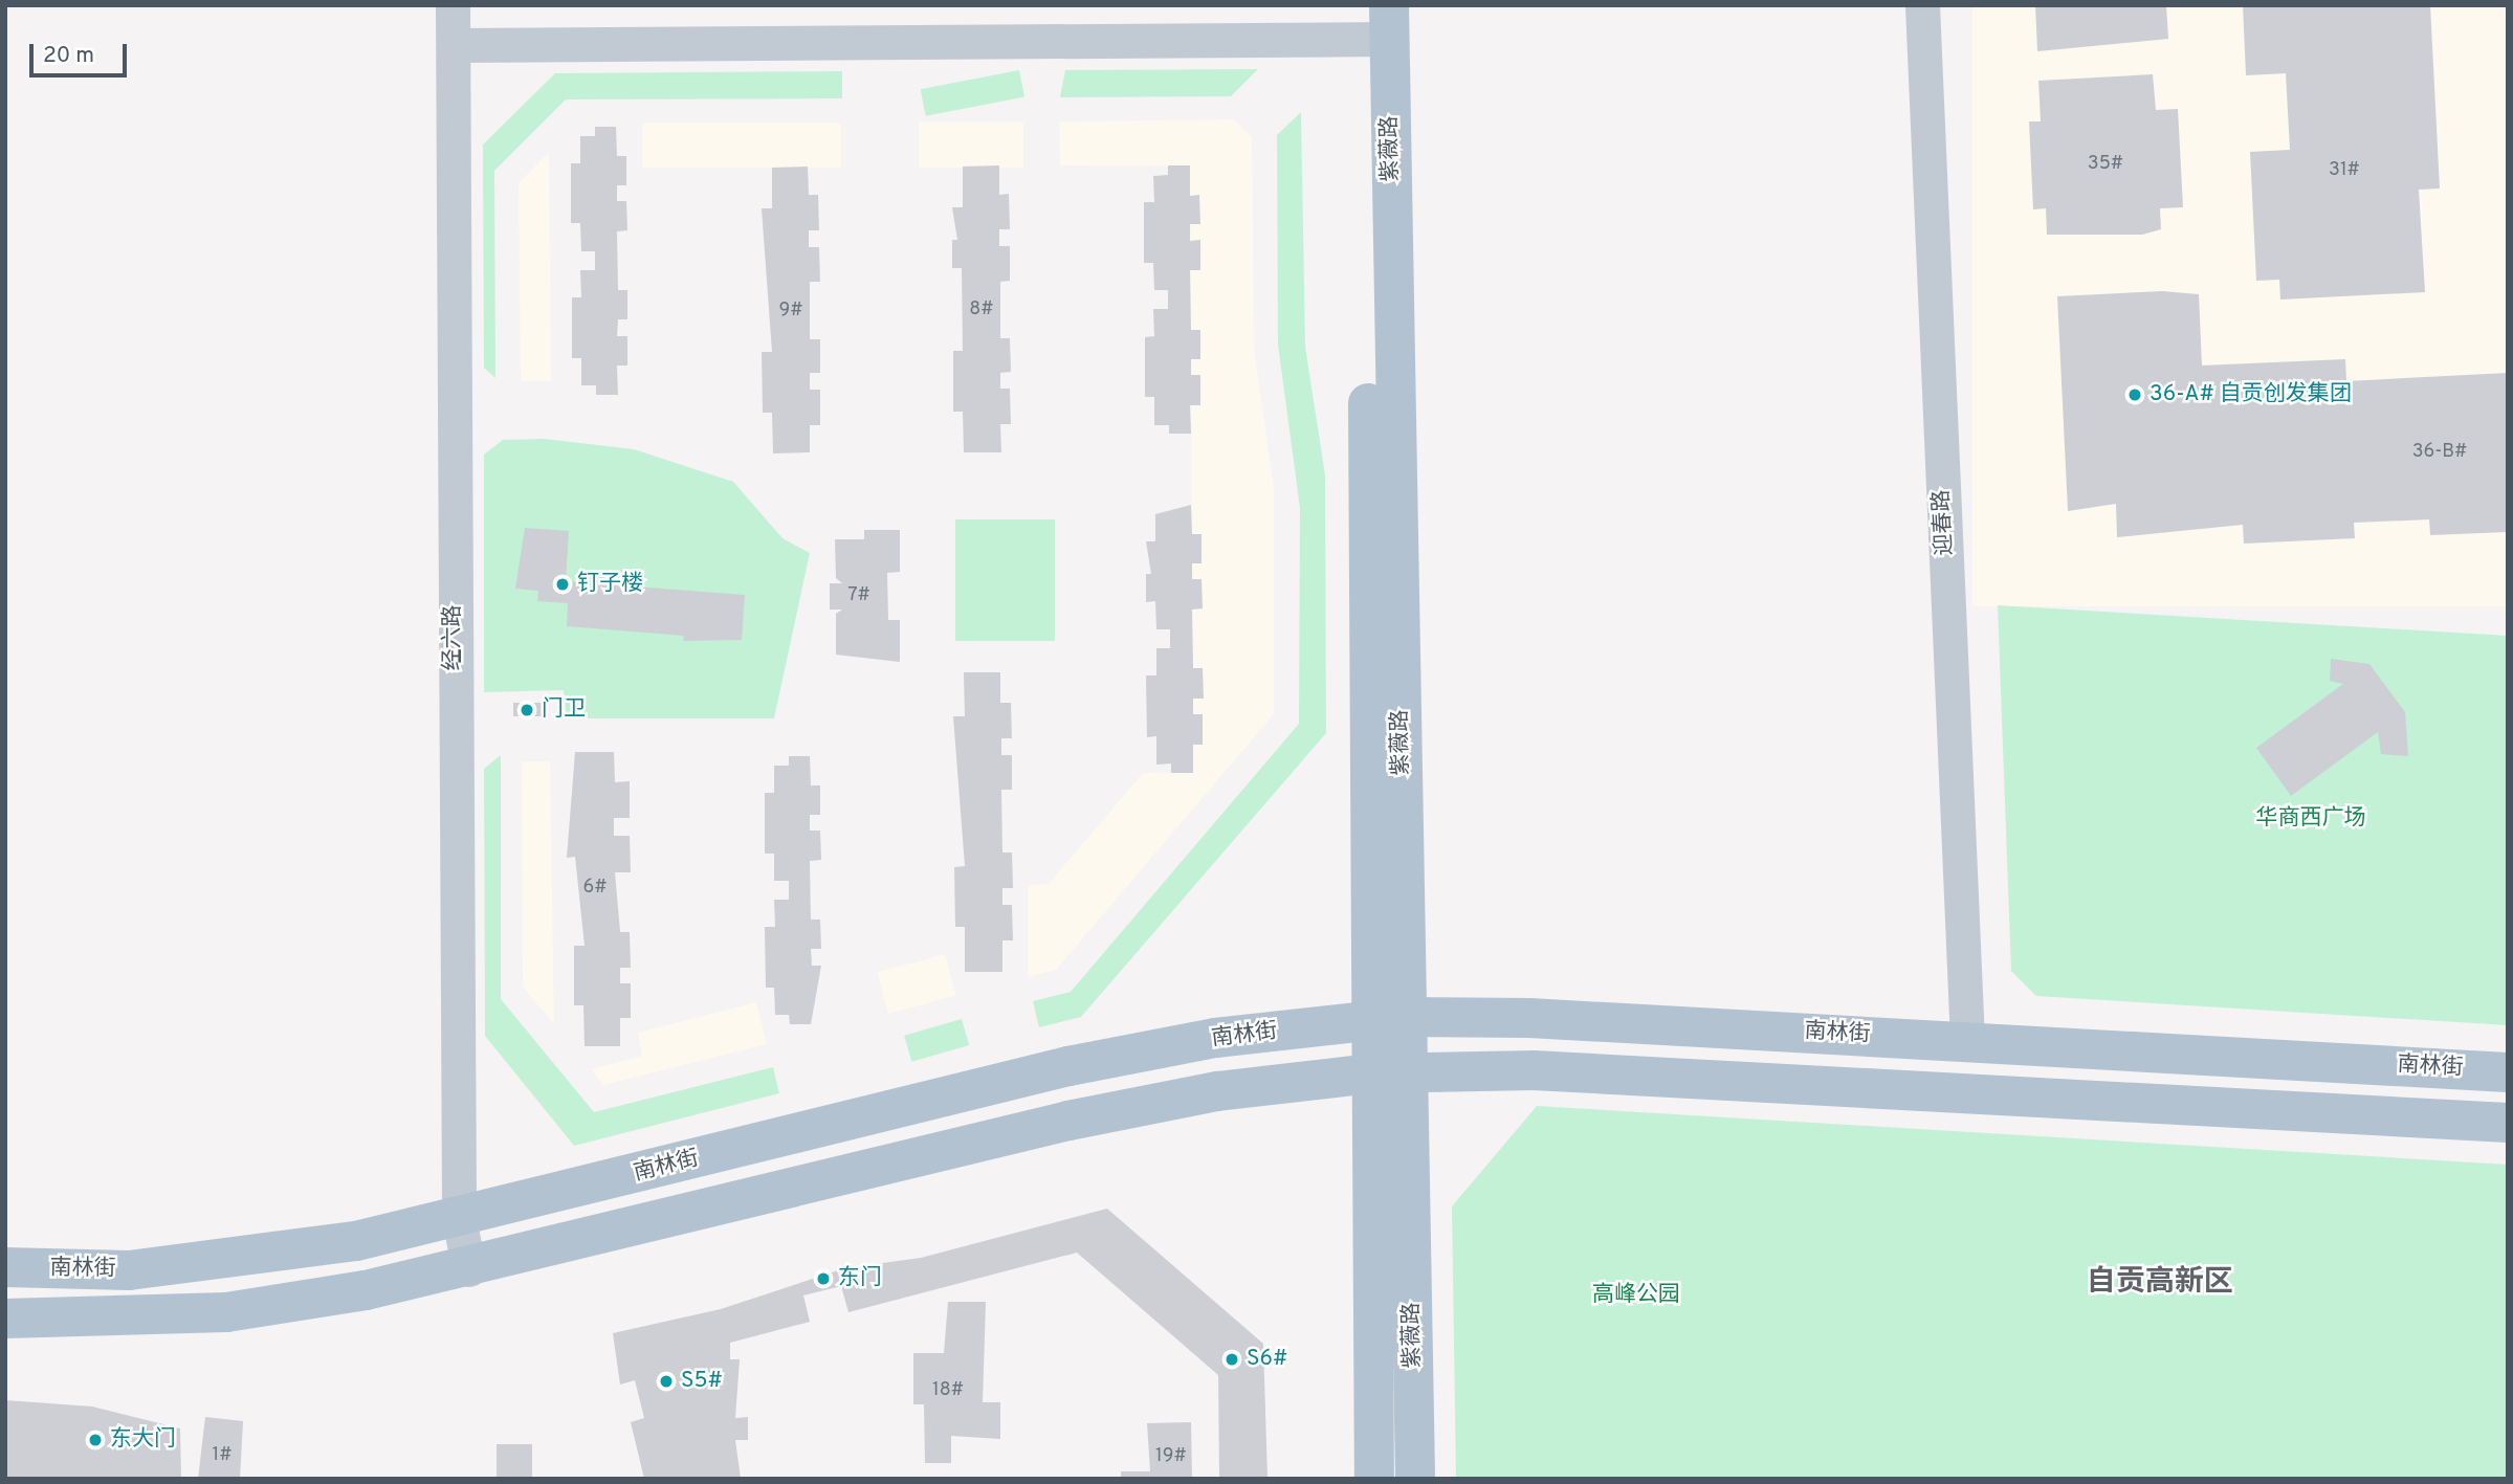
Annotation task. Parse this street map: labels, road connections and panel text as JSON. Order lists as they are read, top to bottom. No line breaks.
{"streets":{"main road":["紫薇路","南林街"],"street":["迎春路","经六路"]},"crossings":[["紫薇路","南林街"],["迎春路","南林街"],["经六路","南林街"]],"districts":["自贡高新区"],"parks":["华商西广场","高峰公园"],"places":["36-A# 自贡创发集团","钉子楼","门卫","东门","S6#","S5#","东大门"],"house_numbers":["35#","31#","8#","9#","36-B#","7#","6#","18#","1#","19#"],"scale_bar":"20 m"}
